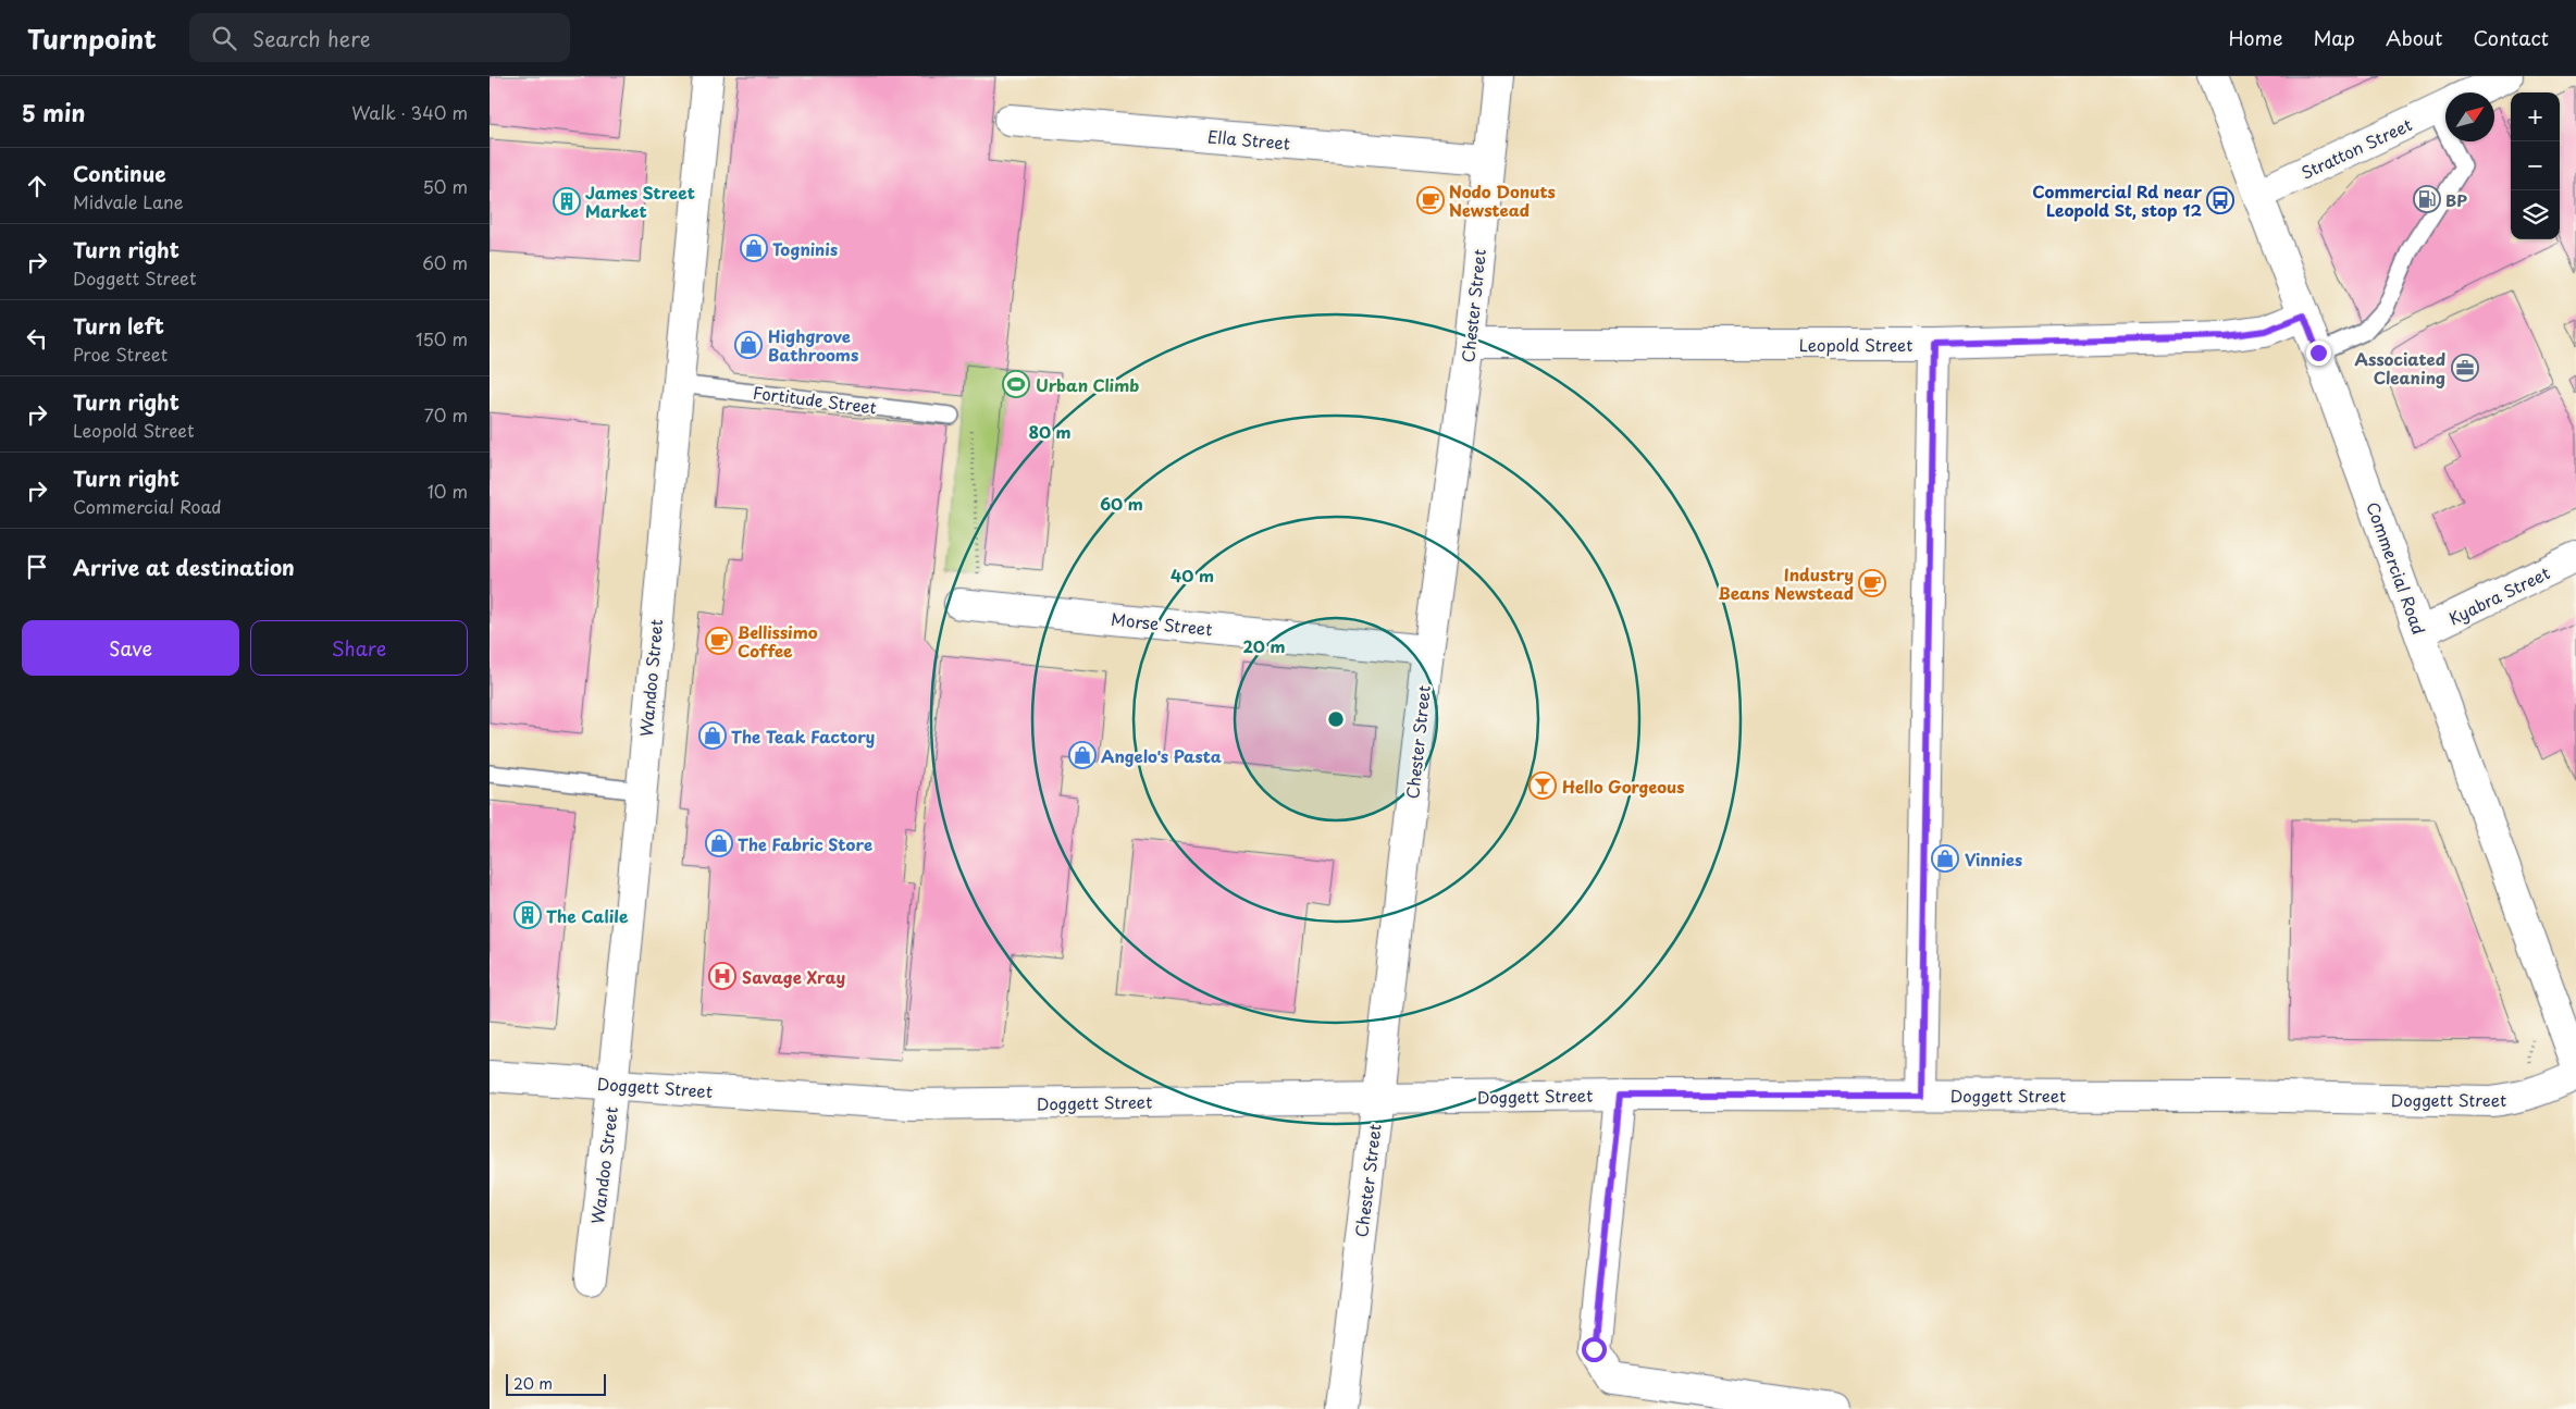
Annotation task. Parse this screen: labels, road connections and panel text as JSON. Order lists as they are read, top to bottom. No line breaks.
{"streets":{"street":["Ella Street","Stratton Street","Chester Street","Leopold Street","Commercial Road","Kyabra Street","Morse Street","Wandoo Street","Doggett Street"],"lane":["Fortitude Street"]},"crossings":[["Ella Street","Chester Street"],["Stratton Street","Commercial Road"],["Chester Street","Leopold Street"],["Chester Street","Morse Street"],["Chester Street","Doggett Street"],["Leopold Street","Commercial Road"],["Fortitude Street","Wandoo Street"],["Commercial Road","Kyabra Street"],["Wandoo Street","Doggett Street"]],"places":{"fuel station":["BP"],"cafe":["Nodo Donuts Newstead","Industry Beans Newstead","Bellissimo Coffee"],"bus stop":["Commercial Rd near Leopold St, stop 12"],"building":["James Street Market","The Calile"],"shop":["Togninis","Highgrove Bathrooms","The Teak Factory","Angelo's Pasta","The Fabric Store","Vinnies"],"office":["Associated Cleaning"],"sports":["Urban Climb"],"bar":["Hello Gorgeous"],"hospital":["Savage Xray"]},"scale_bar":"20 m","north":"top right","page":{"header":"Turnpoint","search":"Search here","nav":["Home","Map","About","Contact"],"heading":["5 min","Walk · 340 m"],"map_buttons":["+","−"],"list":[["Continue","Midvale Lane","50 m"],["Turn right","Doggett Street","60 m"],["Turn left","Proe Street","150 m"],["Turn right","Leopold Street","70 m"],["Turn right","Commercial Road","10 m"],"Arrive at destination"],"buttons":["Save","Share"],"scale":"20 m"},"rings":["80 m","60 m","40 m","20 m"]}
